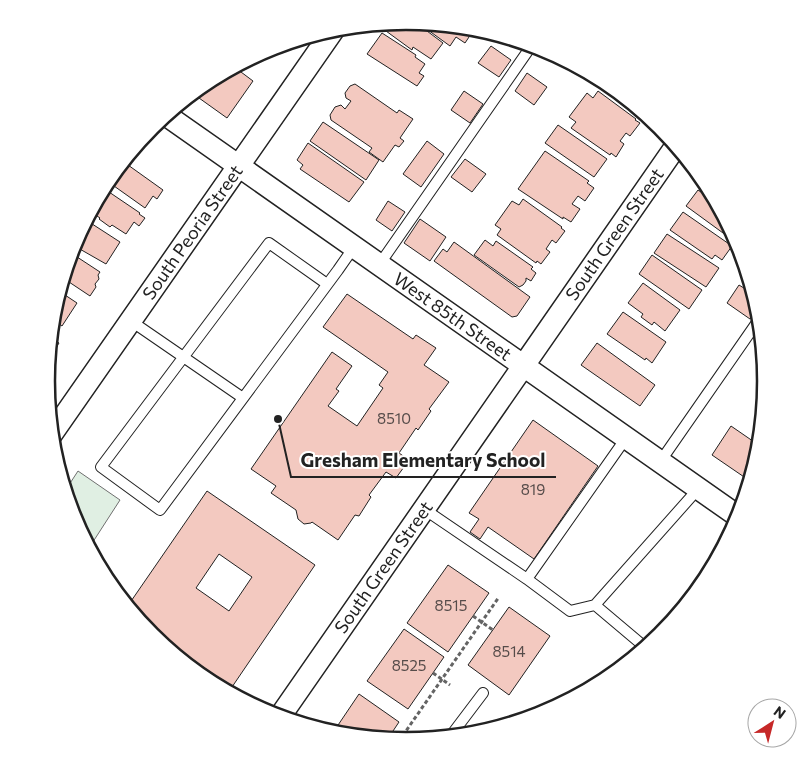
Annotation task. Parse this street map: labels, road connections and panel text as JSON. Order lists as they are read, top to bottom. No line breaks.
{"streets":{"street":["South Peoria Street","South Green Street","West 85th Street"]},"crossings":[["South Peoria Street","West 85th Street"],["South Green Street","West 85th Street"]],"places":["Gresham Elementary School"],"house_numbers":["8510","819","8515","8514","8525"],"north":"top right"}
